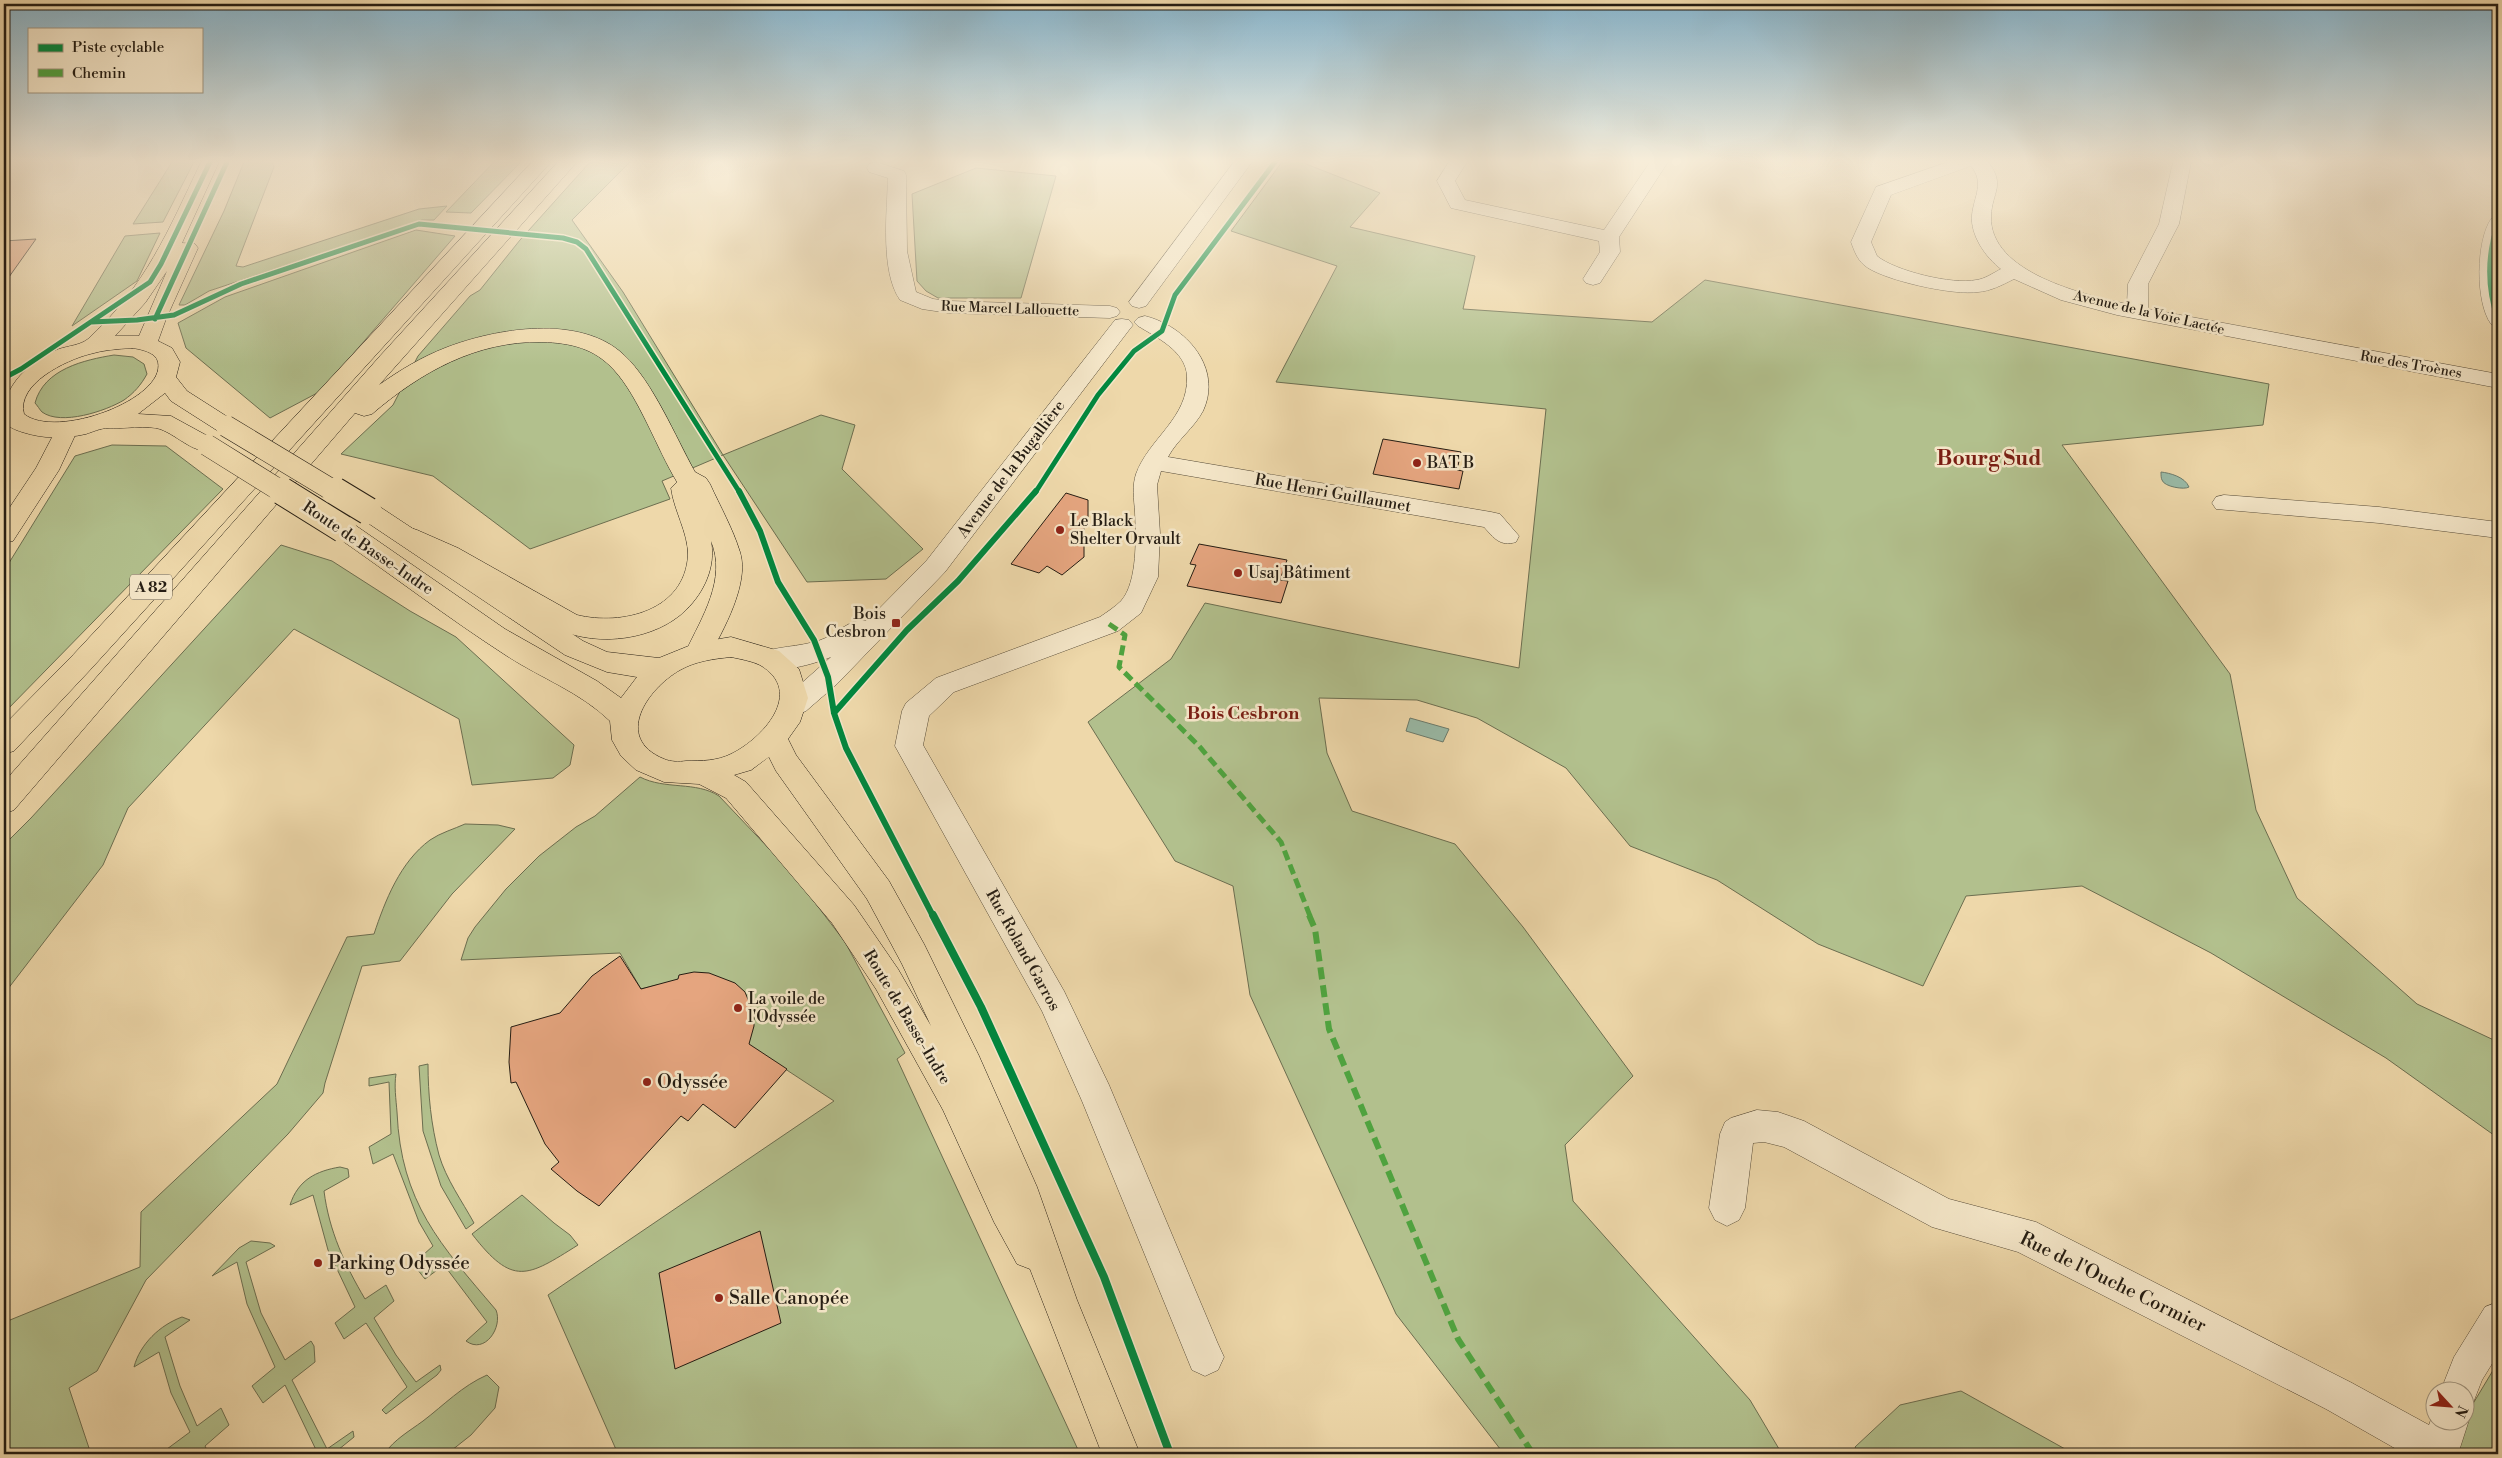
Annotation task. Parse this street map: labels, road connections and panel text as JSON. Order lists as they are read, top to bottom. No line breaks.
{"streets":{"main road":["Route de Basse-Indre","A 82"],"street":["Rue Marcel Lallouette","Avenue de la Voie Lactée","Rue des Troènes","Avenue de la Bugallière","Rue Henri Guillaumet","Rue Roland Garros","Rue de l'Ouche Cormier"]},"crossings":[["Rue Marcel Lallouette","Avenue de la Bugallière"],["Avenue de la Voie Lactée","Rue des Troènes"],["Avenue de la Bugallière","Route de Basse-Indre"],["Rue Henri Guillaumet","Rue Roland Garros"]],"districts":["Bourg Sud","Bois Cesbron"],"places":{"other":["BAT B","Le Black Shelter Orvault","Usaj Bâtiment","La voile de l'Odyssée","Odyssée","Parking Odyssée","Salle Canopée"],"transit":["Bois Cesbron"]},"legend":["Piste cyclable","Chemin"],"north":"bottom right"}
